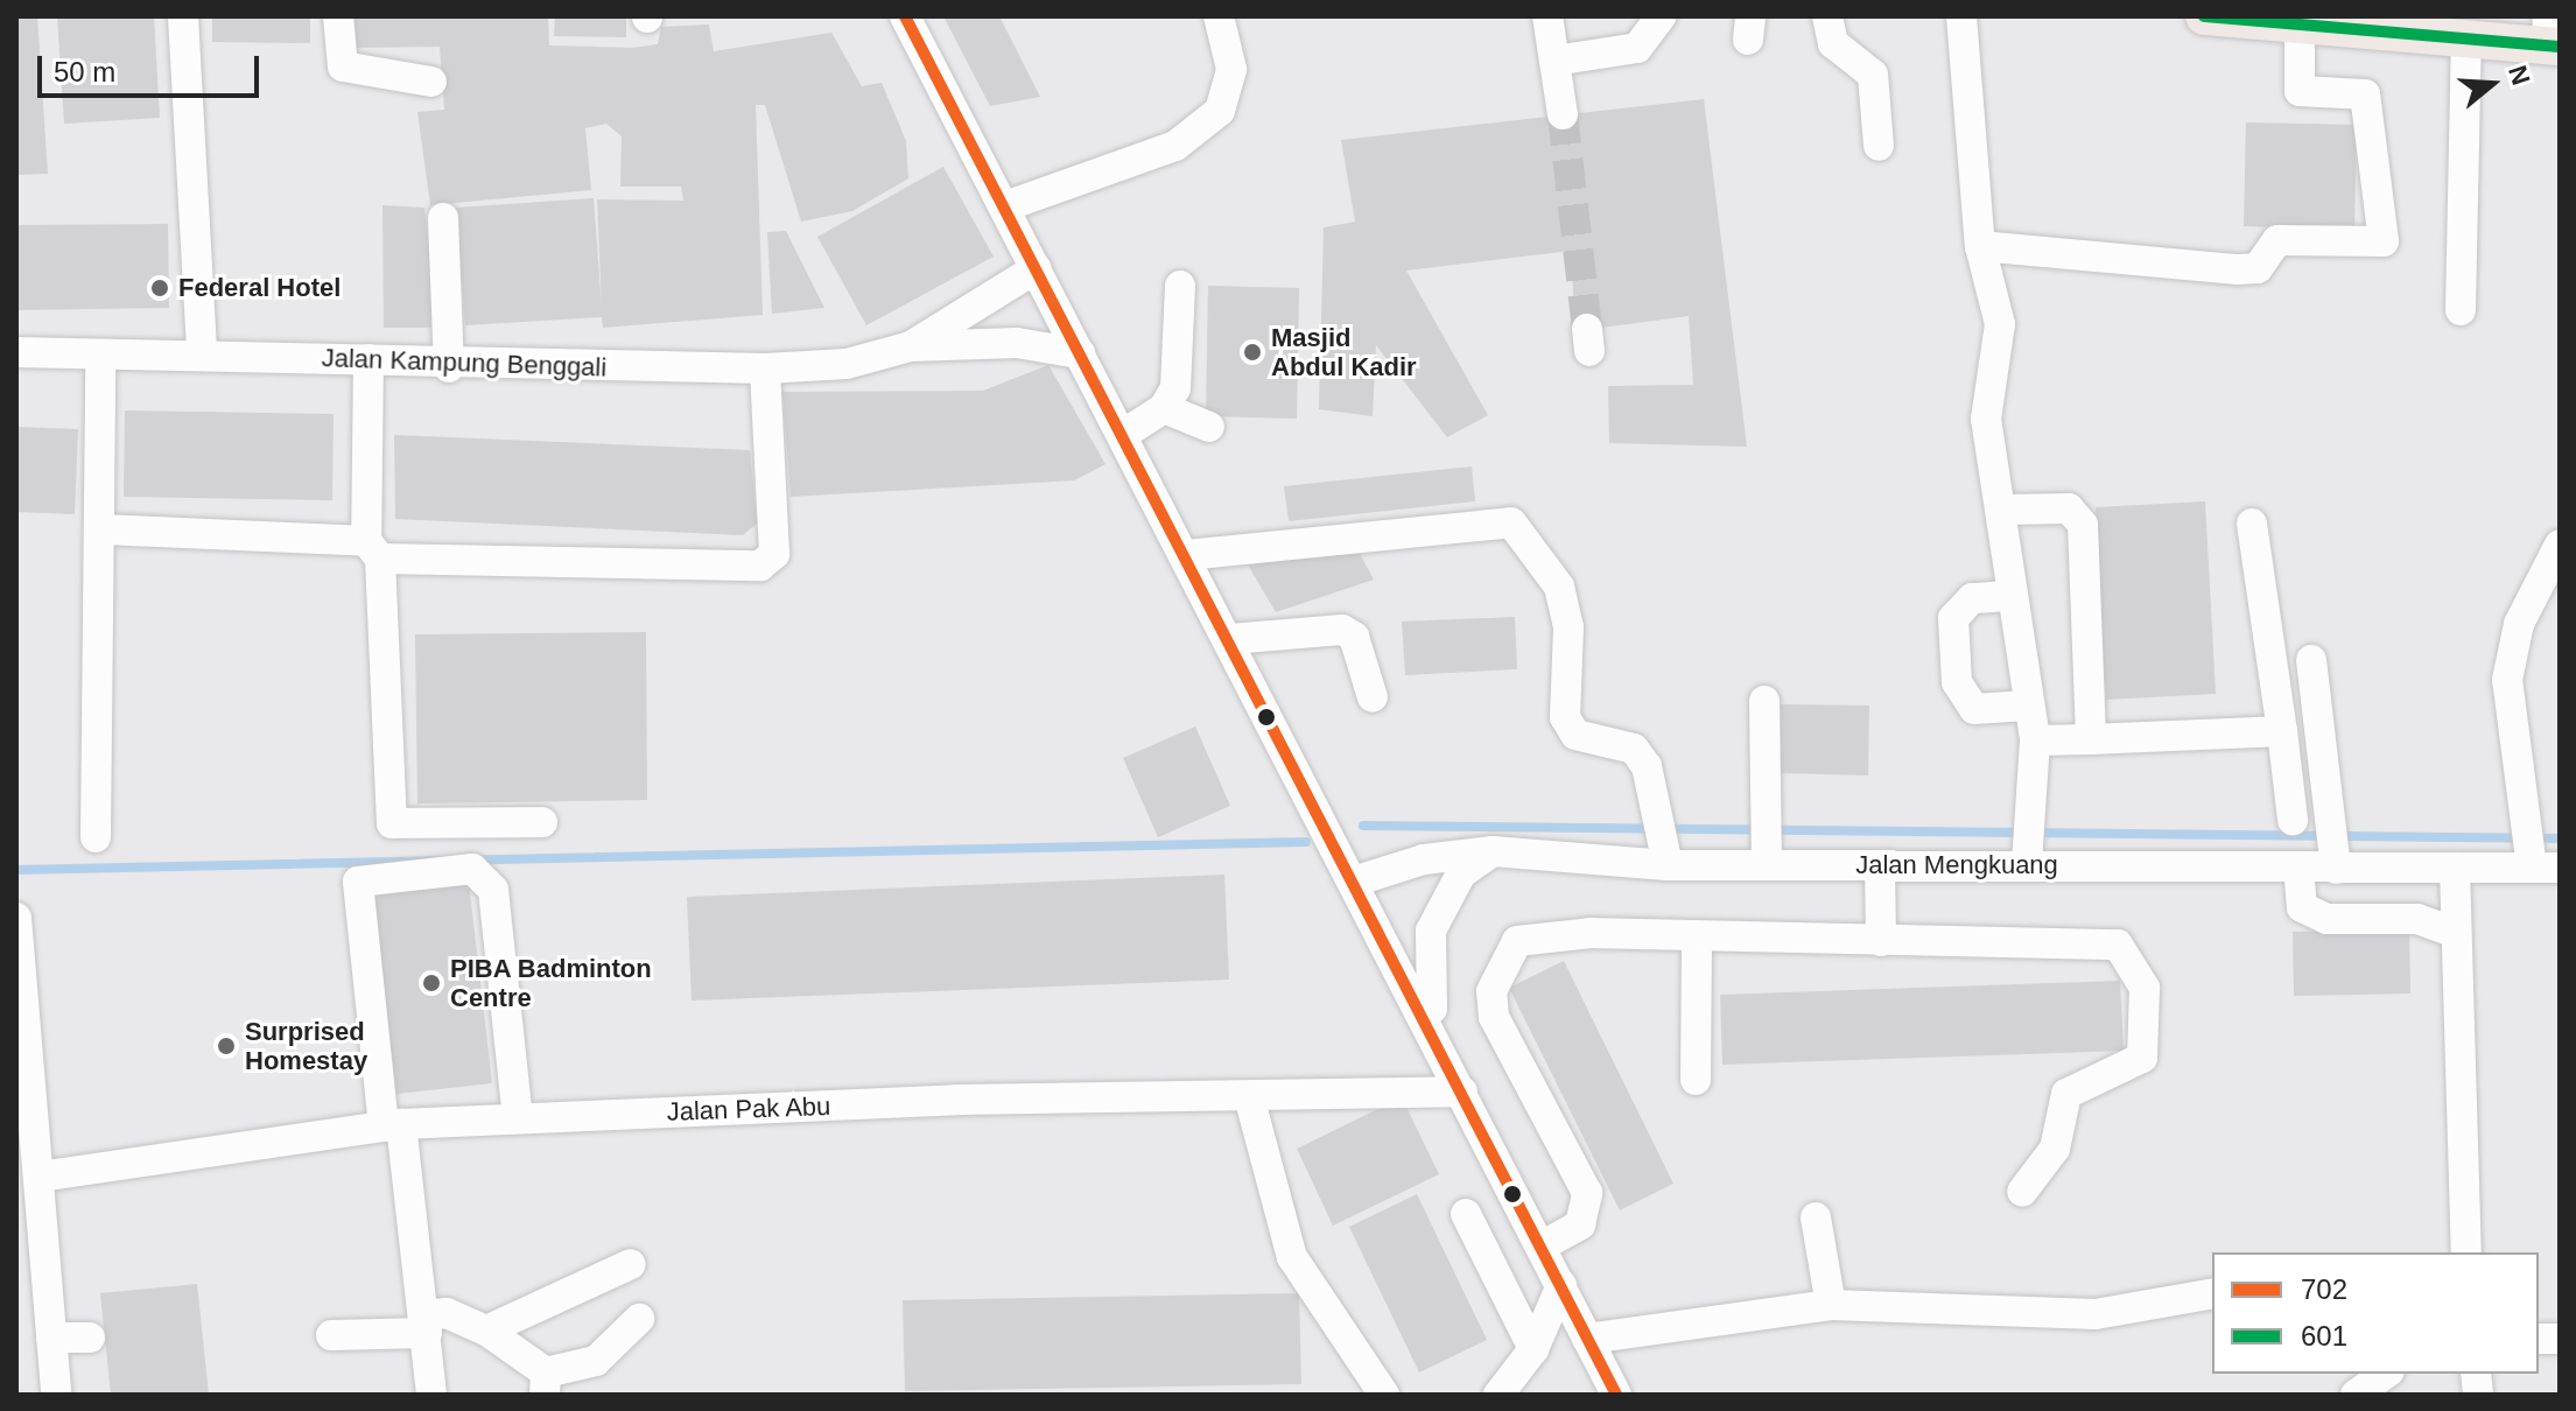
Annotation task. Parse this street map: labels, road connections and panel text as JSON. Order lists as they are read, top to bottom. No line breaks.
{"streets":{"street":["Jalan Kampung Benggali","Jalan Mengkuang","Jalan Pak Abu"]},"places":["Federal Hotel","Masjid Abdul Kadir","PIBA Badminton Centre","Surprised Homestay"],"lines":["transit line 702","transit line 601"],"legend":["702","601"],"scale_bar":"50 m","north":"right"}
